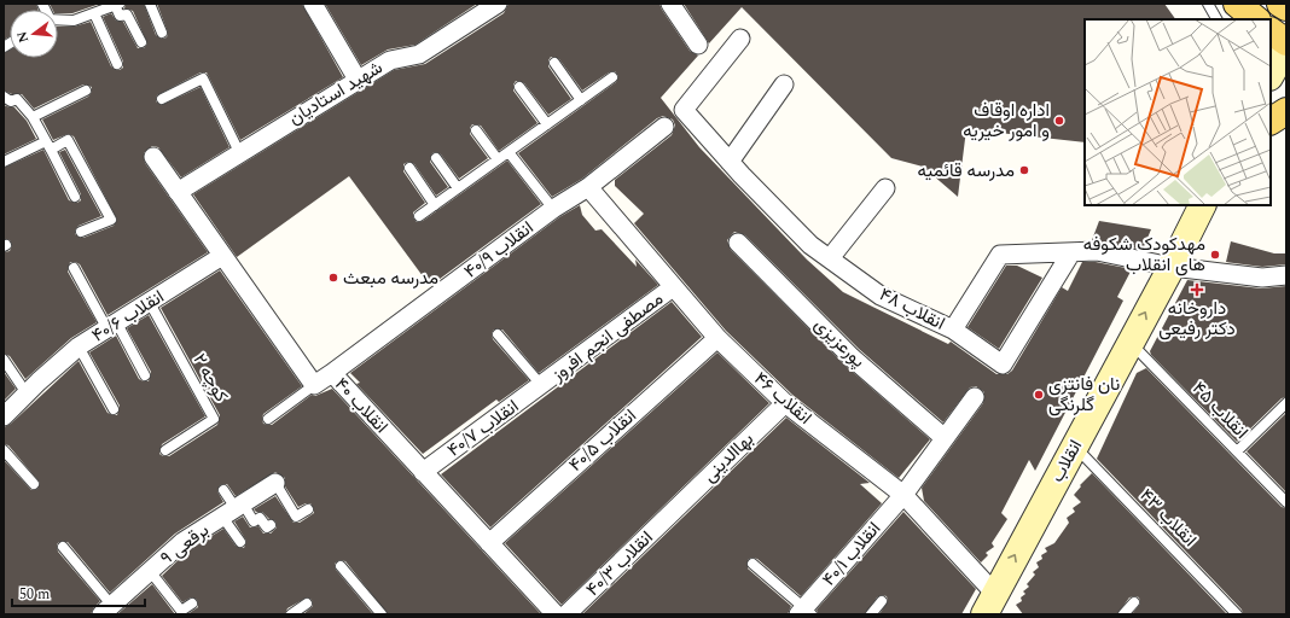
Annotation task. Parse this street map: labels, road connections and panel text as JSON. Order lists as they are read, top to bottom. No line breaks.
{"streets":{"main road":["انقلاب"],"street":["شهید استادیان","انقلاب ۴۰/۹","انقلاب ۴۸","انقلاب ۴۰/۶","مصطفی انجم افروز","پورعزیزی","انقلاب ۴۶","انقلاب ۴۰","انقلاب ۴۰/۷","انقلاب ۴۰/۵","بهاالدینی","برقعی ۹","انقلاب ۴۰/۱","انقلاب ۴۰/۳"],"lane":["کوچه ۲","انقلاب ۴۵","انقلاب ۴۳"]},"crossings":[["شهید استادیان","انقلاب ۴۰"],["انقلاب ۴۰/۹","انقلاب ۴۶"],["انقلاب ۴۰/۹","انقلاب ۴۰"],["انقلاب ۴۸","انقلاب"],["انقلاب ۴۰/۶","کوچه ۲"],["انقلاب ۴۰/۶","انقلاب ۴۰"],["مصطفی انجم افروز","انقلاب ۴۶"],["مصطفی انجم افروز","انقلاب ۴۰/۷"],["انقلاب ۴۶","انقلاب ۴۰/۵"],["انقلاب ۴۶","بهاالدینی"],["انقلاب ۴۶","انقلاب"],["انقلاب ۴۶","انقلاب ۴۰/۱"],["انقلاب ۴۰","انقلاب ۴۰/۷"],["انقلاب ۴۰","انقلاب ۴۰/۵"],["انقلاب ۴۵","انقلاب"],["بهاالدینی","انقلاب ۴۰/۳"],["انقلاب","انقلاب ۴۳"]],"one_way":["انقلاب"],"places":{"other":["اداره اوقاف و امور خیریه","مدرسه قائمیه","مهدکودک شکوفه های انقلاب","مدرسه مبعث","نان فانتزی گلرنگی"],"health":["داروخانه دکتر رفیعی"]},"scale_bar":"50 m","north":"left"}
